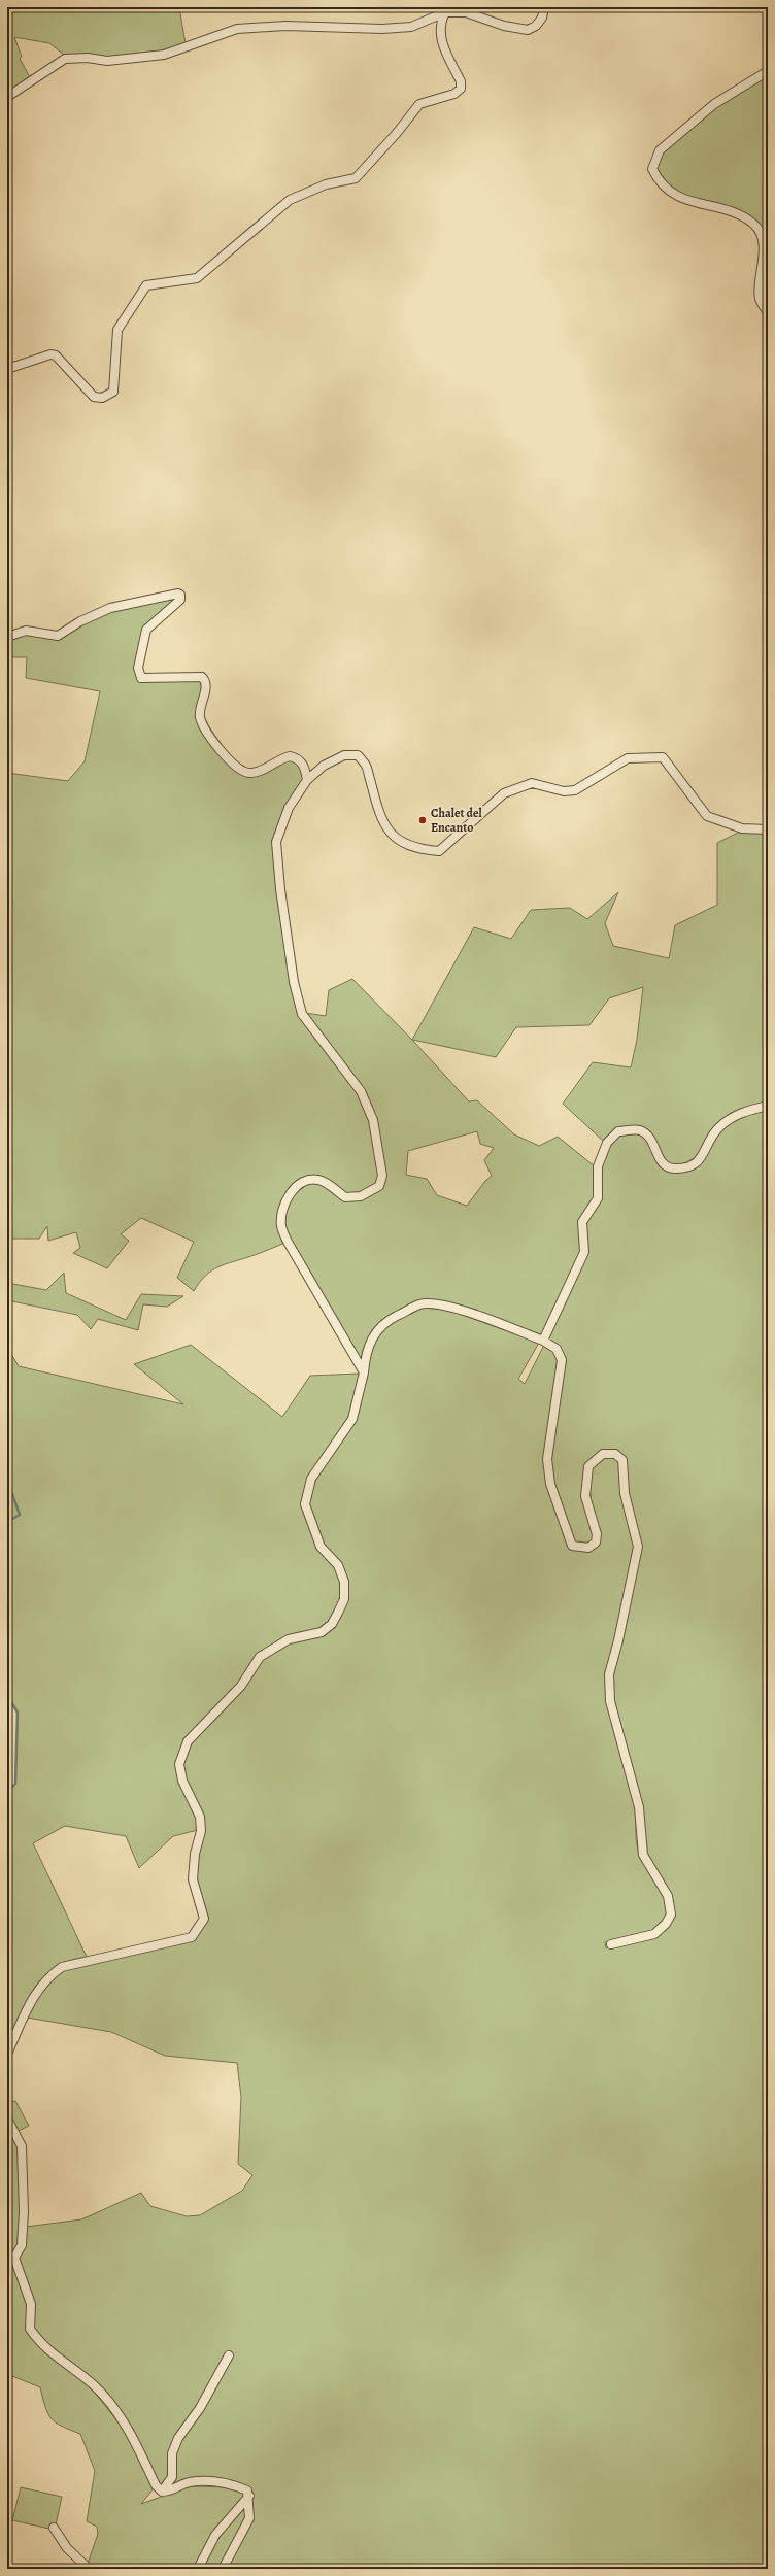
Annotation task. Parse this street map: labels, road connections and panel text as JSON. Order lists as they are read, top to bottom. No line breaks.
{"places":["Chalet del Encanto"]}
